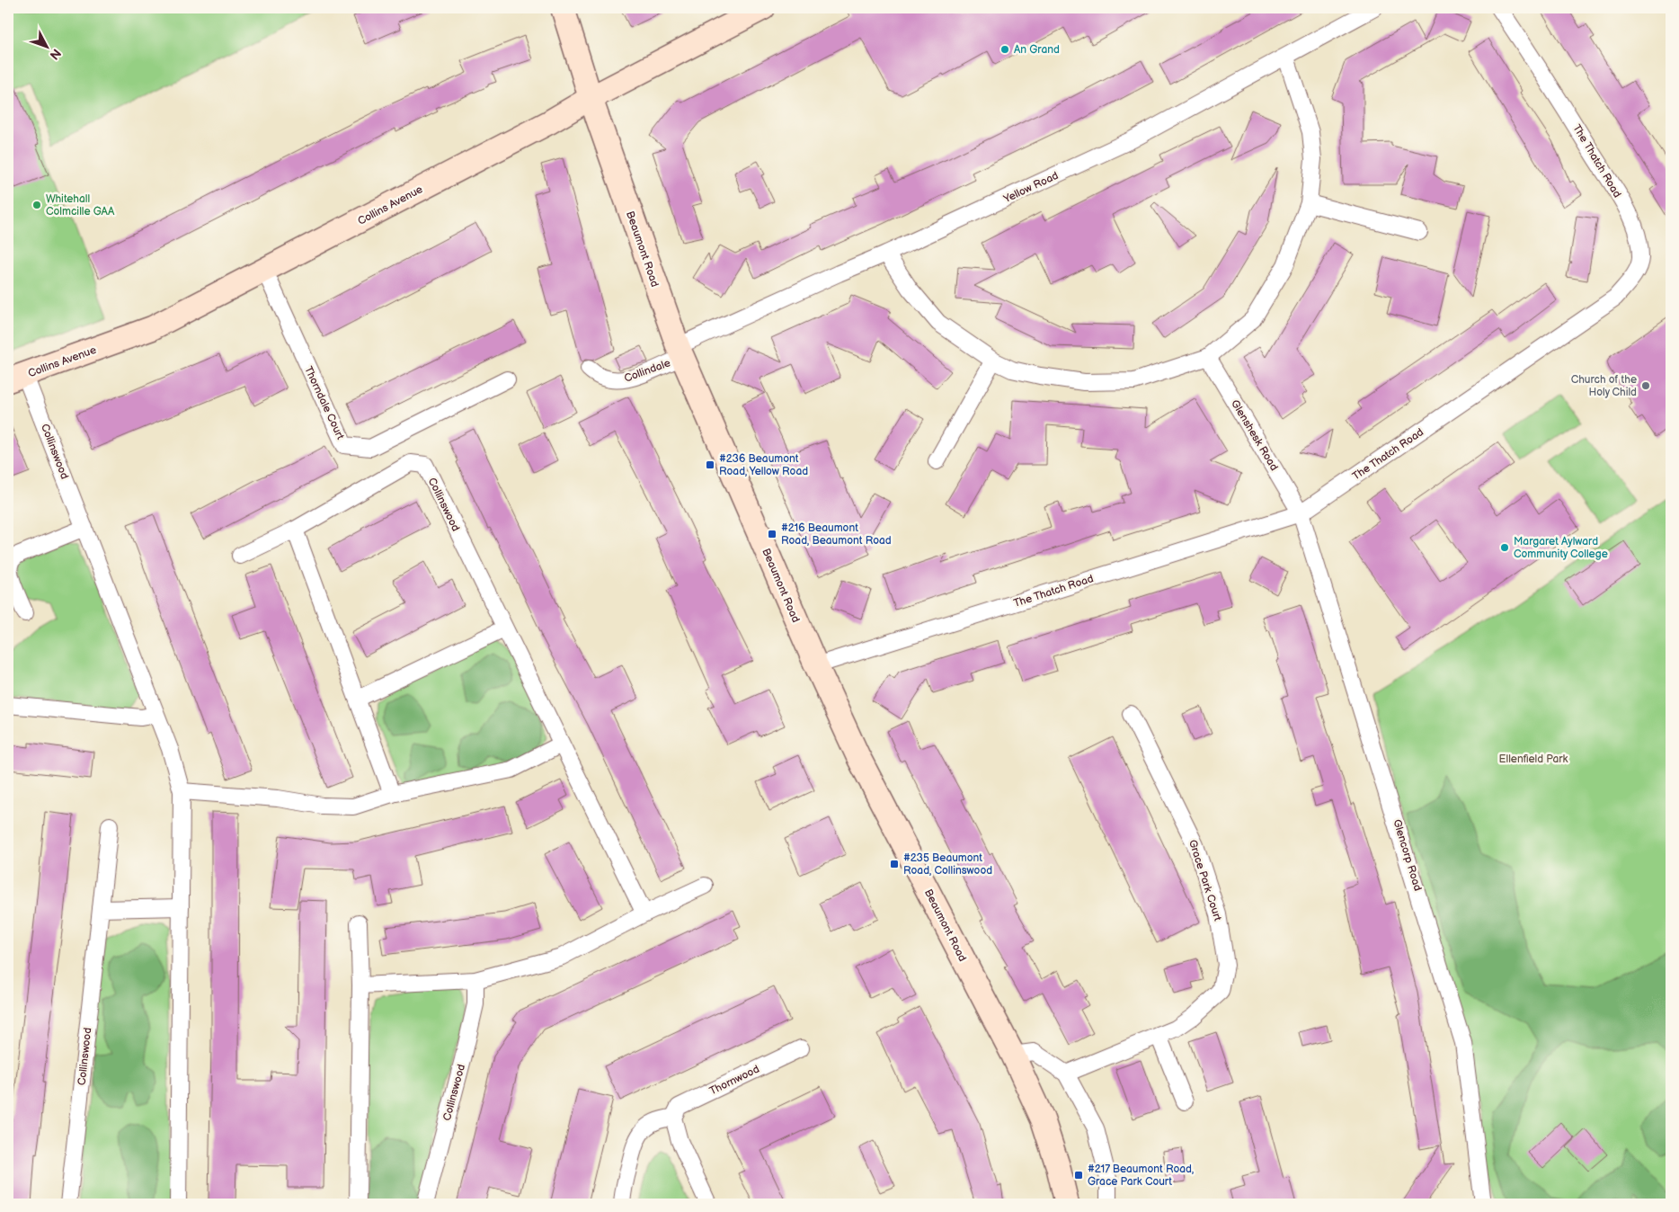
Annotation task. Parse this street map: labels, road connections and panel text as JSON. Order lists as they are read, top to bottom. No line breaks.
{"streets":{"street":["The Thatch Road","Yellow Road","Collins Avenue","Beaumont Road","Collindale","Thorndale Court","Glenshesk Road","Collinswood","Glencorp Road","Grace Park Court","Thornwood"]},"crossings":[["The Thatch Road","Beaumont Road"],["The Thatch Road","Glenshesk Road"],["The Thatch Road","Glencorp Road"],["Yellow Road","Beaumont Road"],["Yellow Road","Collindale"],["Collins Avenue","Beaumont Road"],["Collins Avenue","Thorndale Court"],["Collins Avenue","Collinswood"],["Beaumont Road","Collindale"],["Glenshesk Road","Glencorp Road"]],"parks":["Ellenfield Park"],"places":{"other":["An Grand","Whitehall Colmcille GAA","Church of the Holy Child","Margaret Aylward Community College"],"transit":["#236 Beaumont Road, Yellow Road","#216 Beaumont Road, Beaumont Road","#235 Beaumont Road, Collinswood","#217 Beaumont Road, Grace Park Court"]},"north":"bottom right"}
